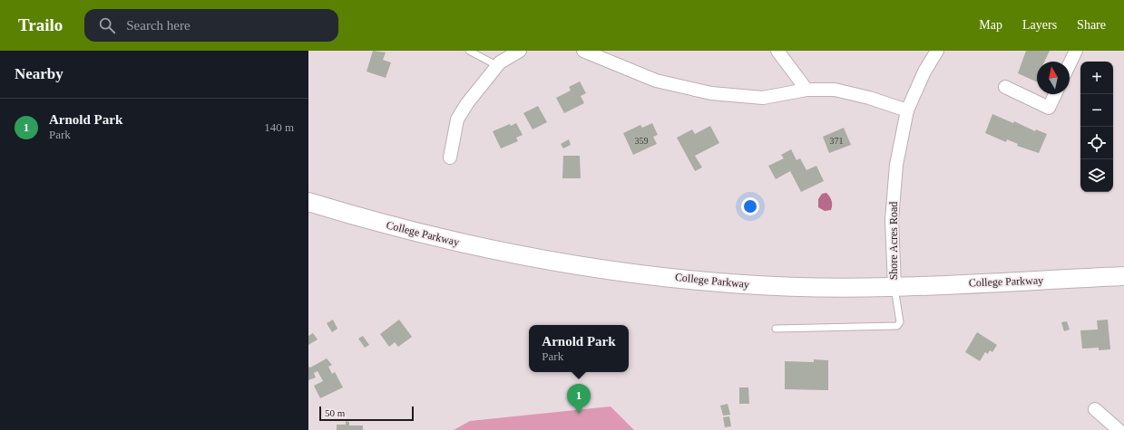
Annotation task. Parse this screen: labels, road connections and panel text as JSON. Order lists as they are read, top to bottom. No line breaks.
{"streets":{"main road":["College Parkway"],"street":["Shore Acres Road"]},"crossings":[["College Parkway","Shore Acres Road"]],"house_numbers":["359","371"],"scale_bar":"50 m","north":"top","page":{"header":"Trailo","search":"Search here","nav":["Map","Layers","Share"],"heading":"Nearby","map_buttons":["+","−"],"list":[{"mark":"1","name":"Arnold Park","note":"Park","value":"140 m"}],"popup":["Arnold Park","Park"],"pins":"1","scale":"50 m"}}
